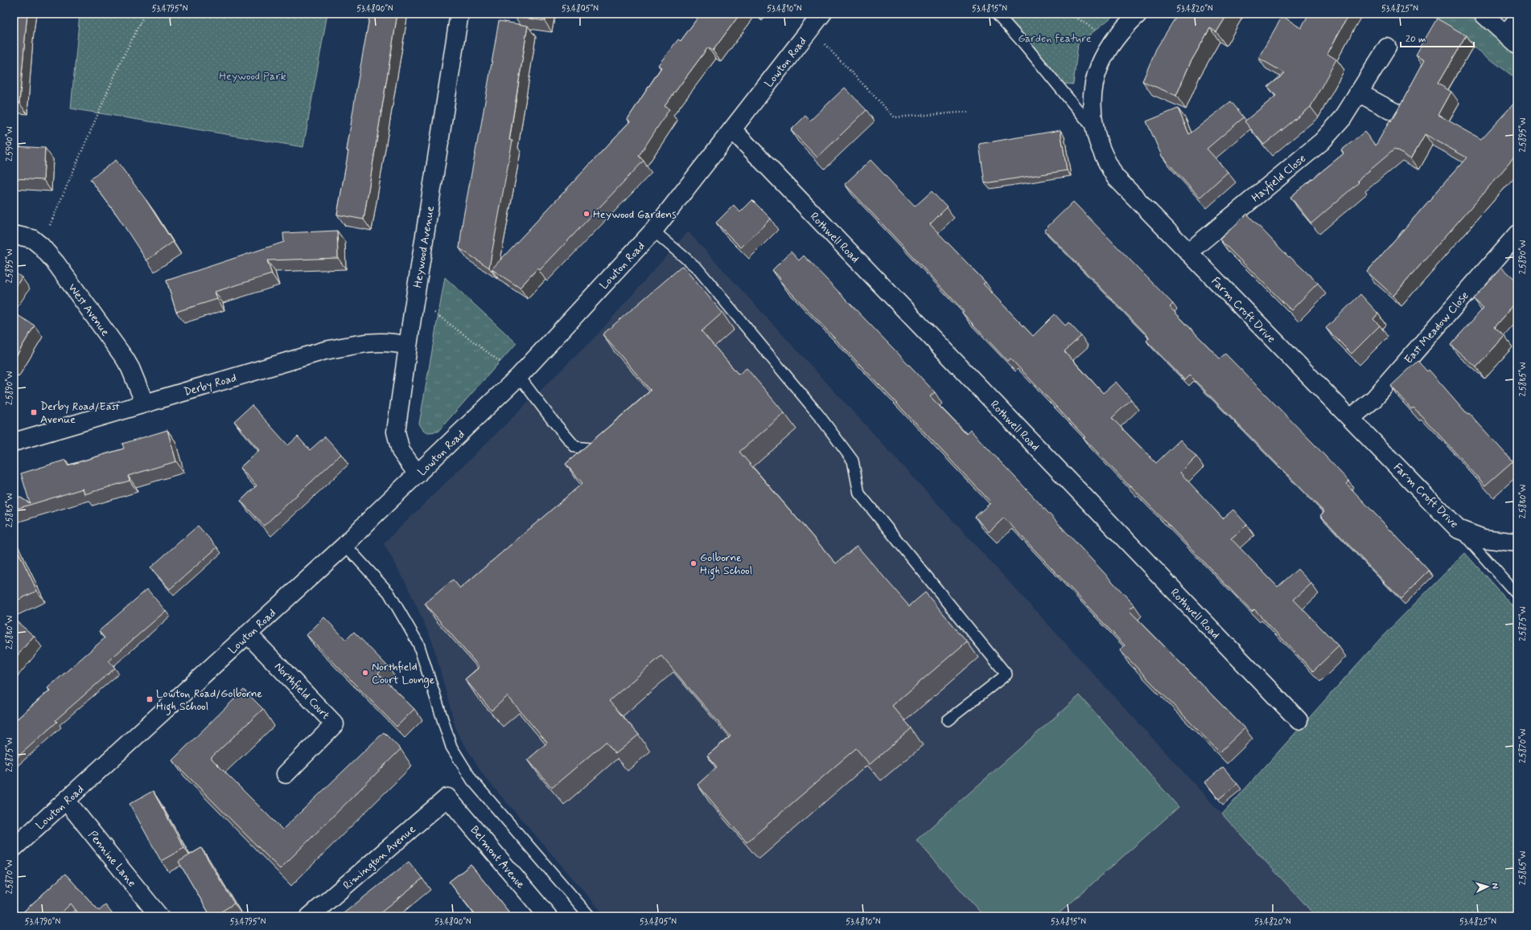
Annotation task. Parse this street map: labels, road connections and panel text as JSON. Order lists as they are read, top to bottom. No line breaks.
{"streets":{"street":["Lowton Road","Hayfield Close","Rothwell Road","Heywood Avenue","West Avenue","Farm Croft Drive","East Meadow Close","Derby Road","Northfield Court","Rimington Avenue","Belmont Avenue","Pennine Lane"]},"crossings":[["Lowton Road","Rothwell Road"],["Lowton Road","Heywood Avenue"],["Lowton Road","Northfield Court"],["Lowton Road","Pennine Lane"],["Hayfield Close","Farm Croft Drive"],["Heywood Avenue","Derby Road"],["West Avenue","Derby Road"],["Farm Croft Drive","East Meadow Close"],["Rimington Avenue","Belmont Avenue"]],"parks":["Garden feature","Heywood Park"],"places":{"other":["Heywood Gardens","Golborne High School","Northfield Court Lounge"],"transit":["Derby Road/East Avenue","Lowton Road/Golborne High School"]},"scale_bar":"20 m","north":"right","coordinates":["53.4795°N","53.4800°N","53.4805°N","53.4810°N","53.4815°N","53.4820°N","53.4825°N","2.5895°W","2.5900°W","2.5890°W","2.5885°W","2.5880°W","2.5875°W","2.5870°W","2.5865°W","53.4790°N"]}
